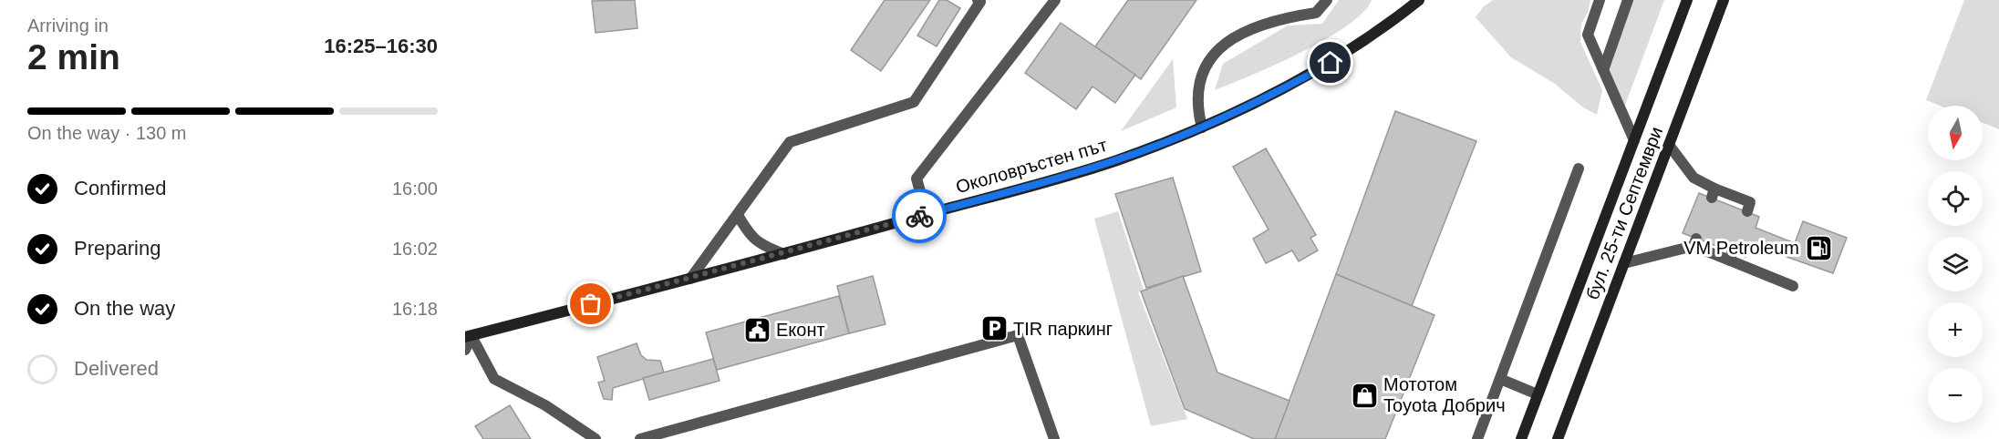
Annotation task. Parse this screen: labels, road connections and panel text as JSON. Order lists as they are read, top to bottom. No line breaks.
{"streets":{"main road":["Околовръстен път","бул. 25-ти Септември"]},"places":{"fuel station":["VM Petroleum"],"parking":["TIR паркинг"],"public building":["Еконт"],"shop":["Мототом Toyota Добрич"]},"north":"bottom","page":{"heading":["2 min","Arriving in","16:25–16:30"],"bar":"On the way · 130 m","map_buttons":["+","−"],"list":[["Confirmed","16:00"],["Preparing","16:02"],["On the way","16:18"],"Delivered"]}}
